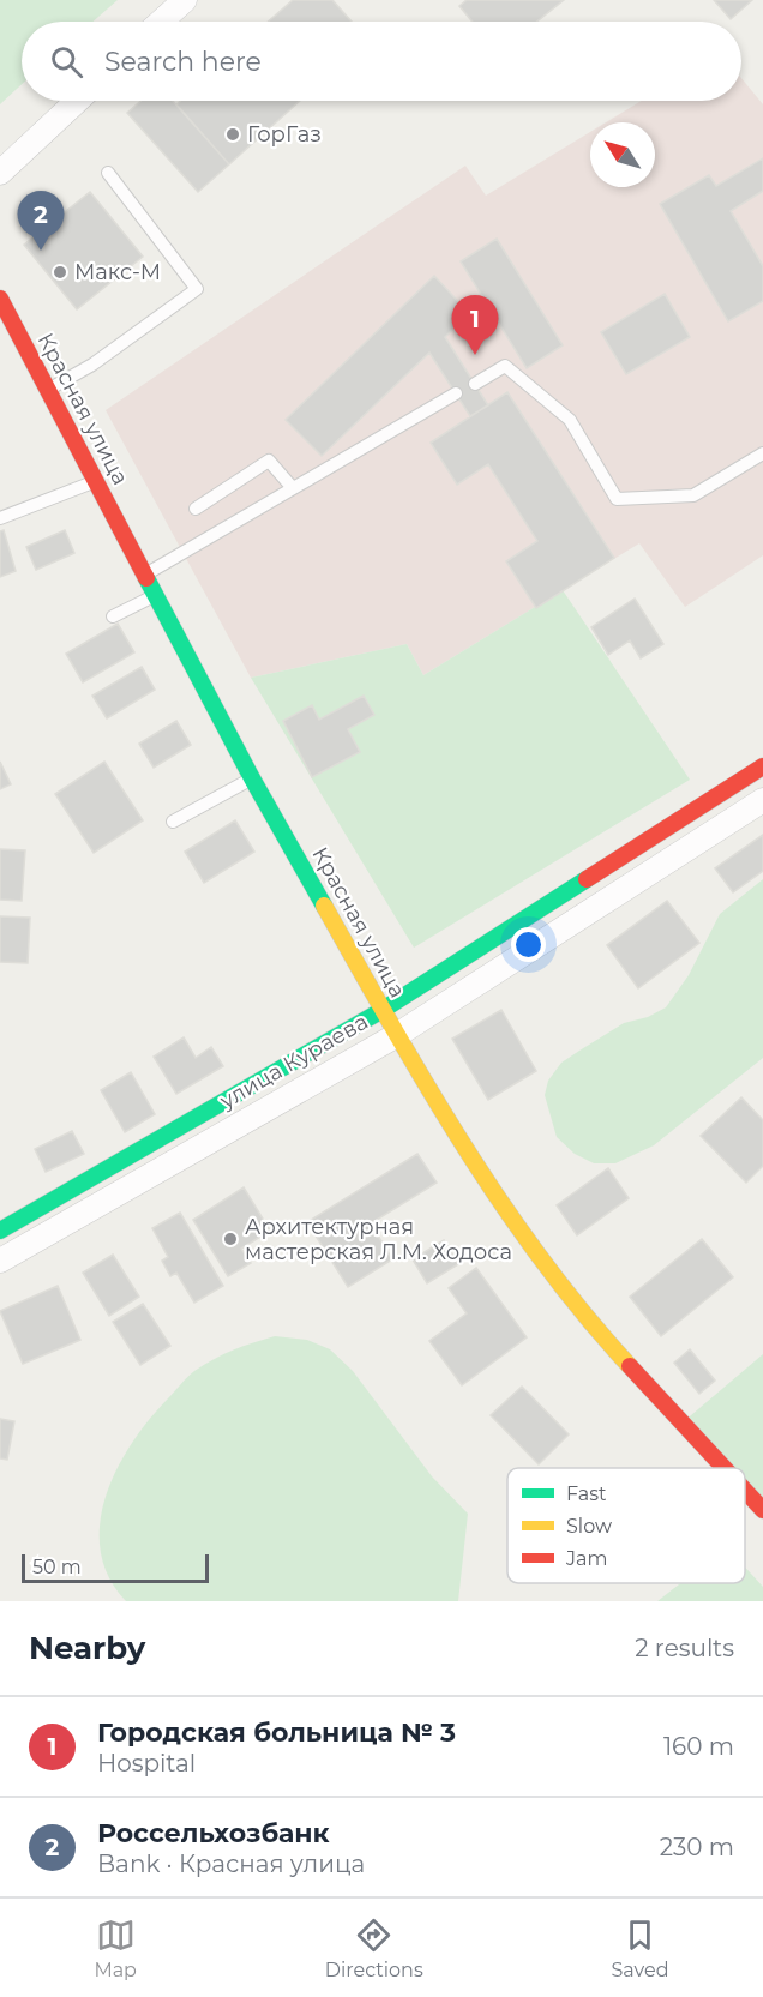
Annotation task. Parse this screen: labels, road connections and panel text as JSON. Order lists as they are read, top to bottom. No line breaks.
{"streets":{"street":["Красная улица","улица Кураева"]},"crossings":[["Красная улица","улица Кураева"]],"places":["ГорГаз","Макс-М","Архитектурная мастерская Л.М. Ходоса"],"legend":["Fast","Slow","Jam"],"scale_bar":"50 m","north":"top left","page":{"search":"Search here","pins":["2","1"],"scale":"50 m","heading":["Nearby","2 results"],"list":[{"mark":"1","name":"Городская больница № 3","note":"Hospital","value":"160 m"},{"mark":"2","name":"Россельхозбанк","note":"Bank · Красная улица","value":"230 m"}],"nav":["Map","Directions","Saved"]}}
